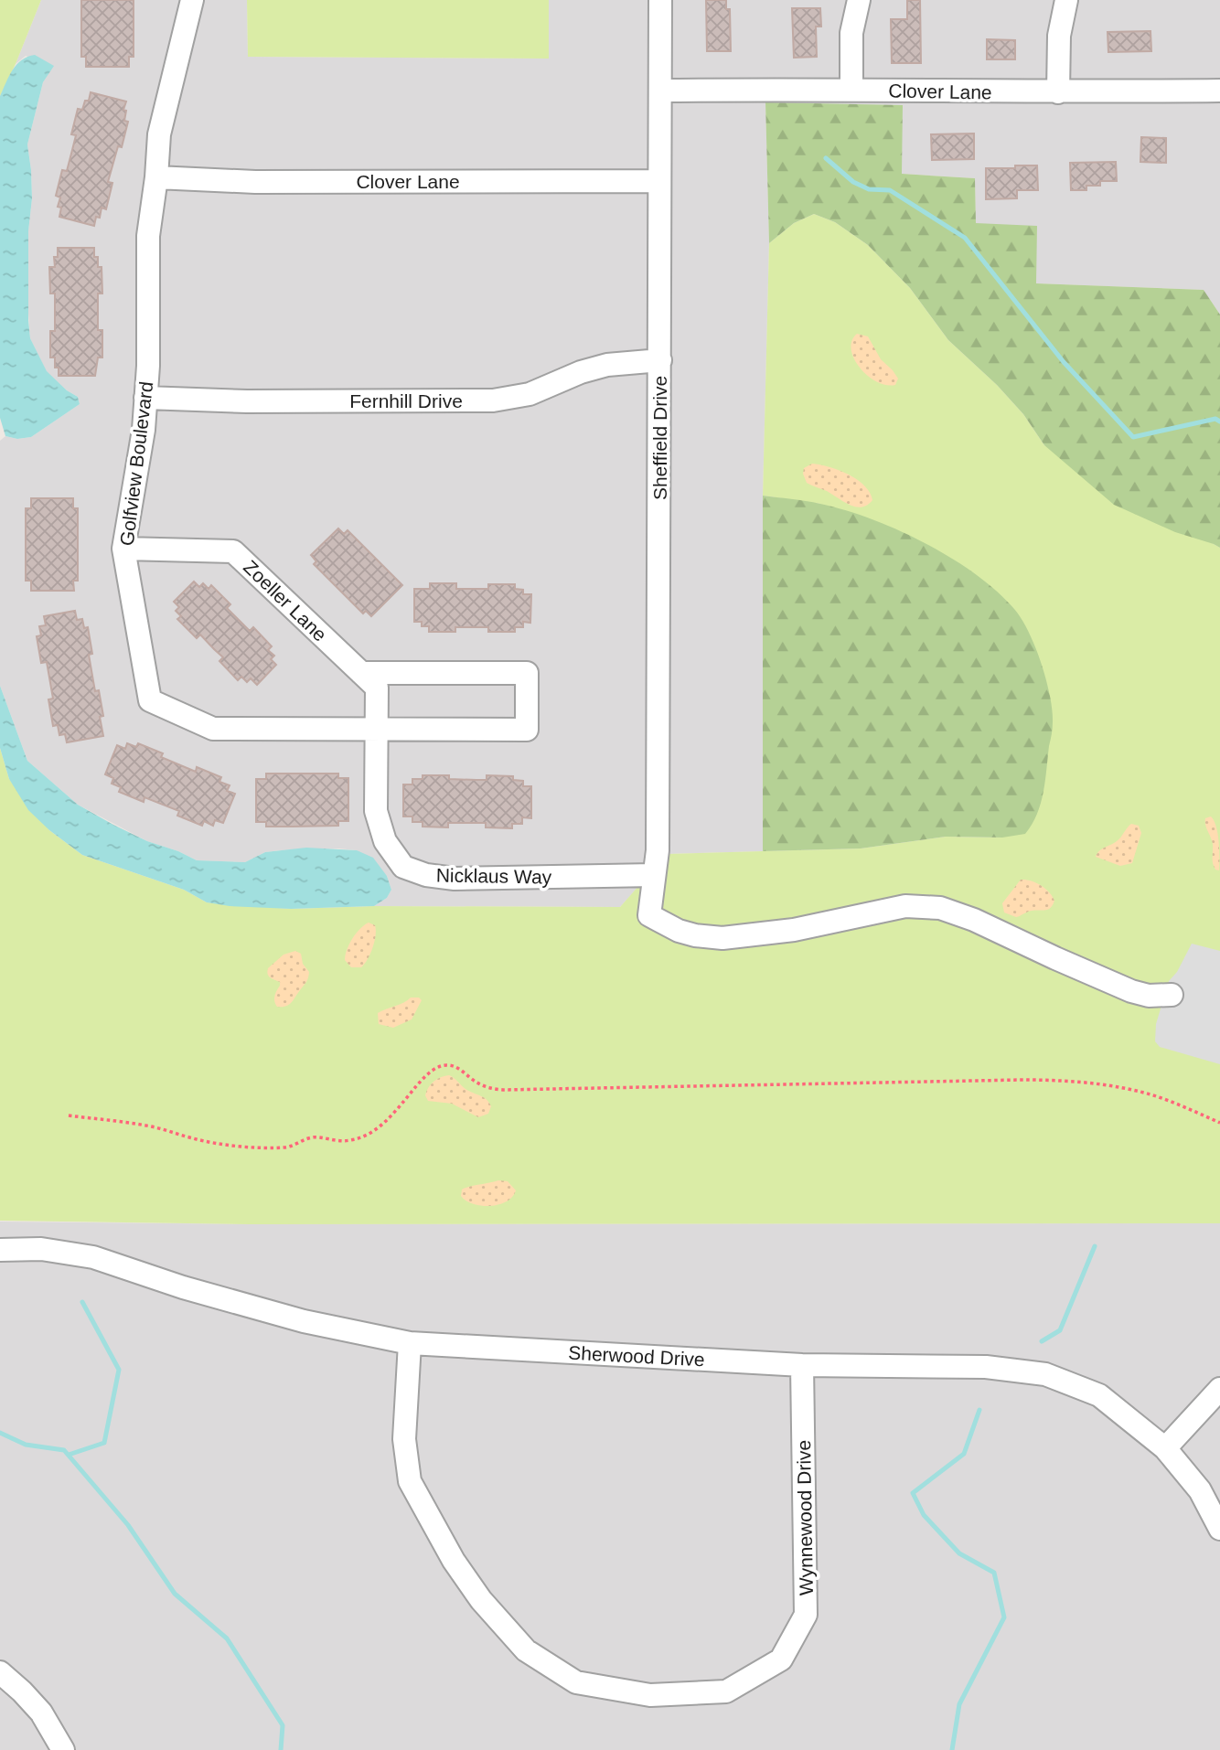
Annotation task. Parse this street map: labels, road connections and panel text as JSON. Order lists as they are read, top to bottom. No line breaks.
{"streets":{"street":["Clover Lane","Fernhill Drive","Sheffield Drive","Golfview Boulevard","Zoeller Lane","Nicklaus Way","Sherwood Drive","Wynnewood Drive"]},"crossings":[["Clover Lane","Sheffield Drive"],["Clover Lane","Golfview Boulevard"],["Fernhill Drive","Sheffield Drive"],["Fernhill Drive","Golfview Boulevard"],["Sheffield Drive","Nicklaus Way"],["Golfview Boulevard","Zoeller Lane"],["Golfview Boulevard","Nicklaus Way"],["Zoeller Lane","Nicklaus Way"],["Sherwood Drive","Wynnewood Drive"]]}
